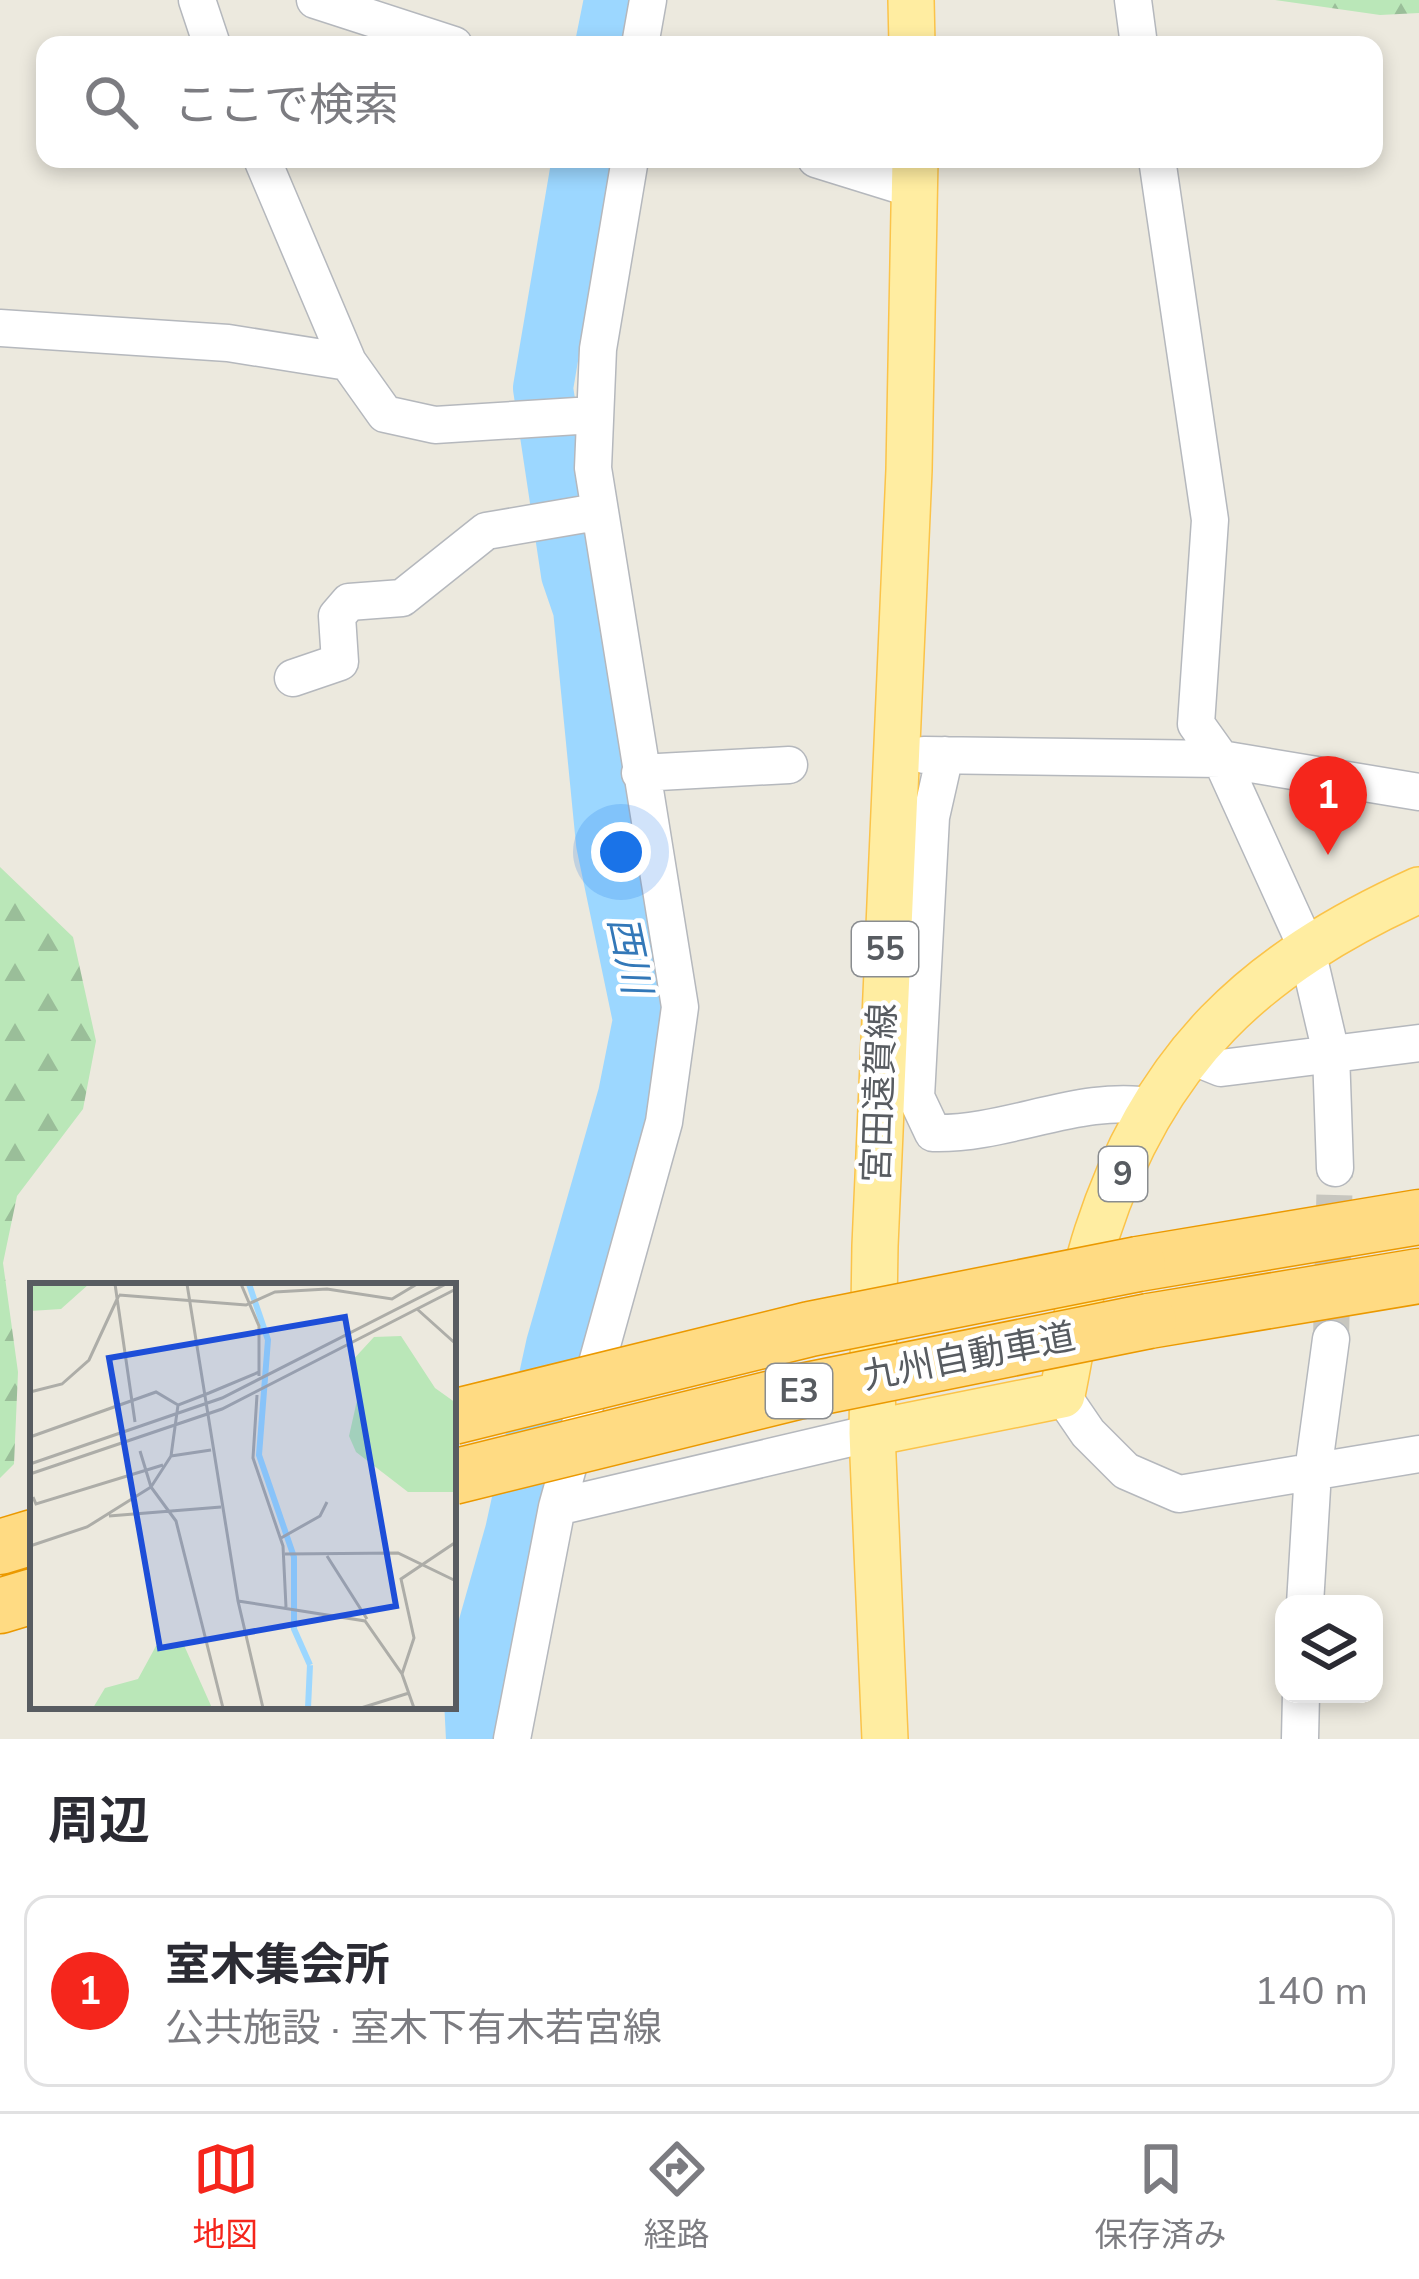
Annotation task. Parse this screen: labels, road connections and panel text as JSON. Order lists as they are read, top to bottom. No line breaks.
{"streets":{"highway":["九州自動車道","E3"],"main road":["55","宮田遠賀線","9"]},"water":["西川"],"page":{"search":"ここで検索","pins":"1","heading":"周辺","list":[{"mark":"1","name":"室木集会所","note":"公共施設 · 室木下有木若宮線","value":"140 m"}],"nav":["地図","経路","保存済み"]}}
